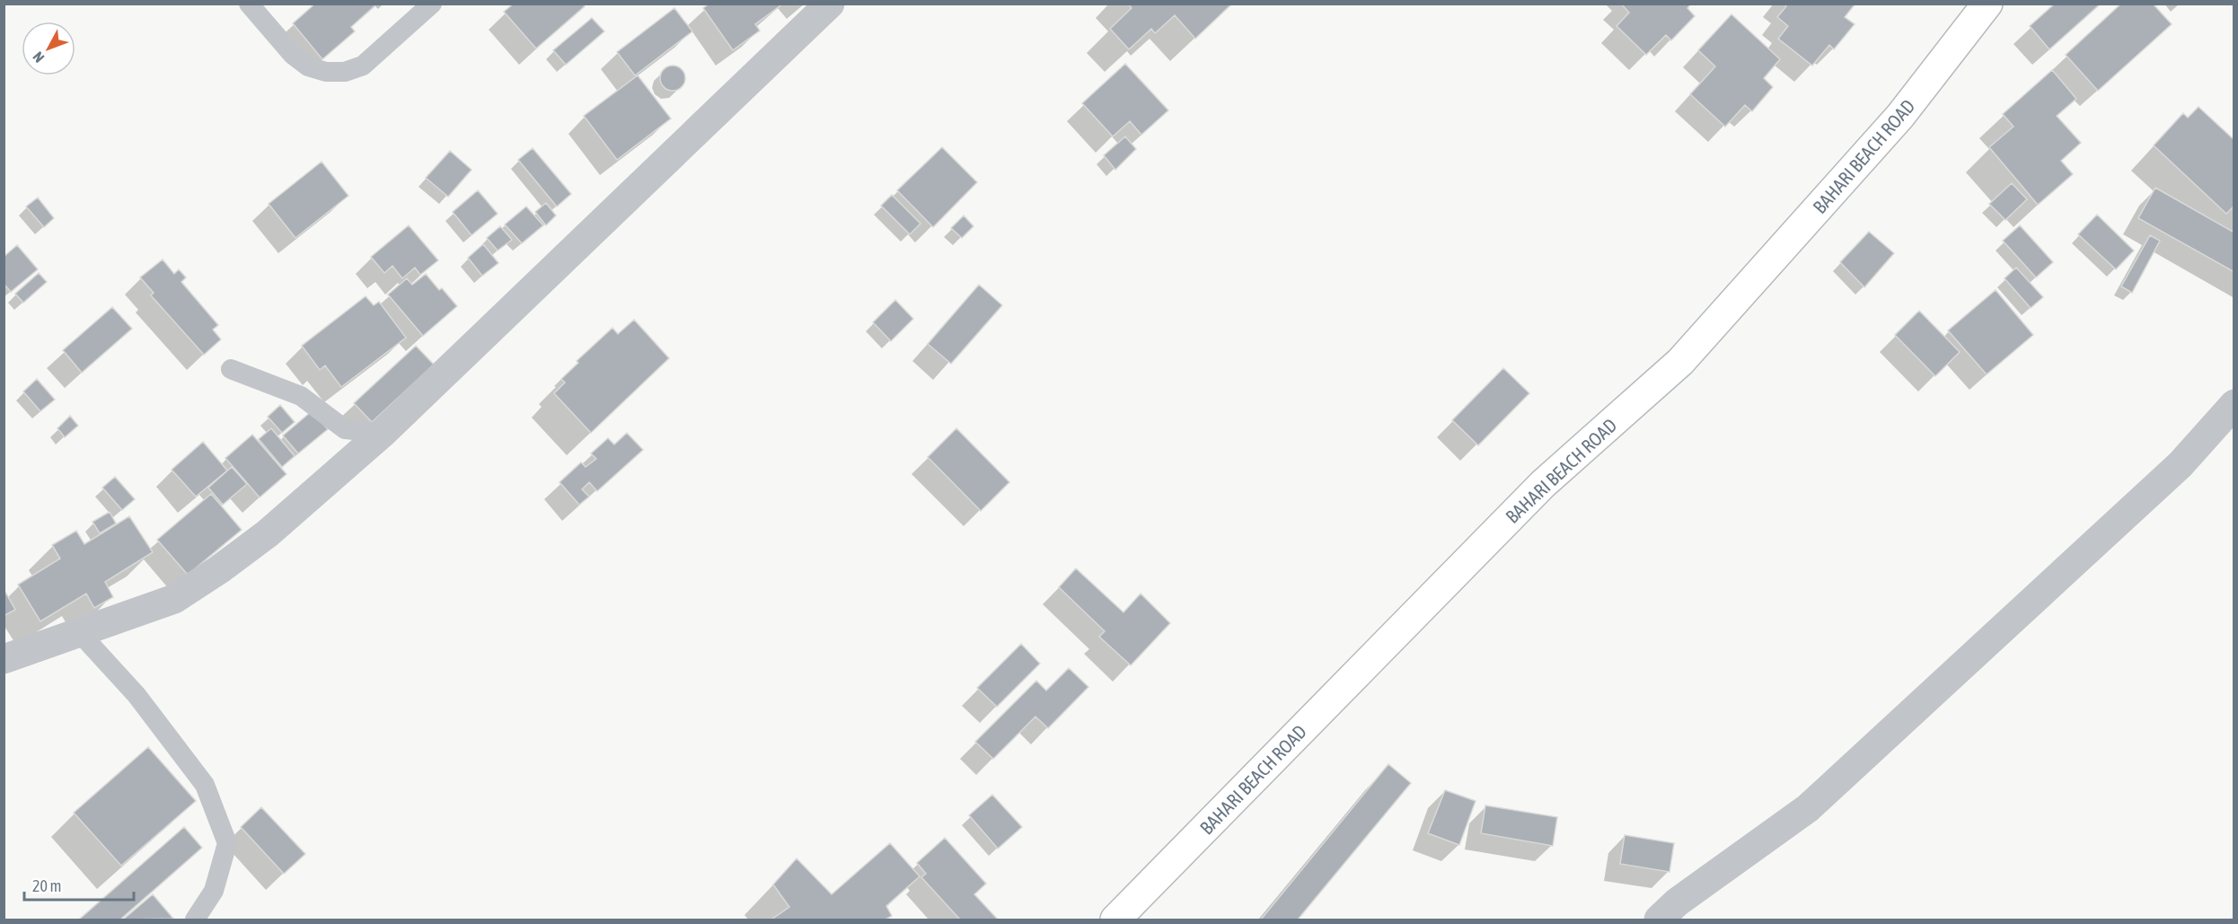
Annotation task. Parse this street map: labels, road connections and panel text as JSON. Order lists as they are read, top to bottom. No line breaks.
{"streets":{"street":["BAHARI BEACH ROAD"]},"scale_bar":"20 m","north":"bottom left"}
